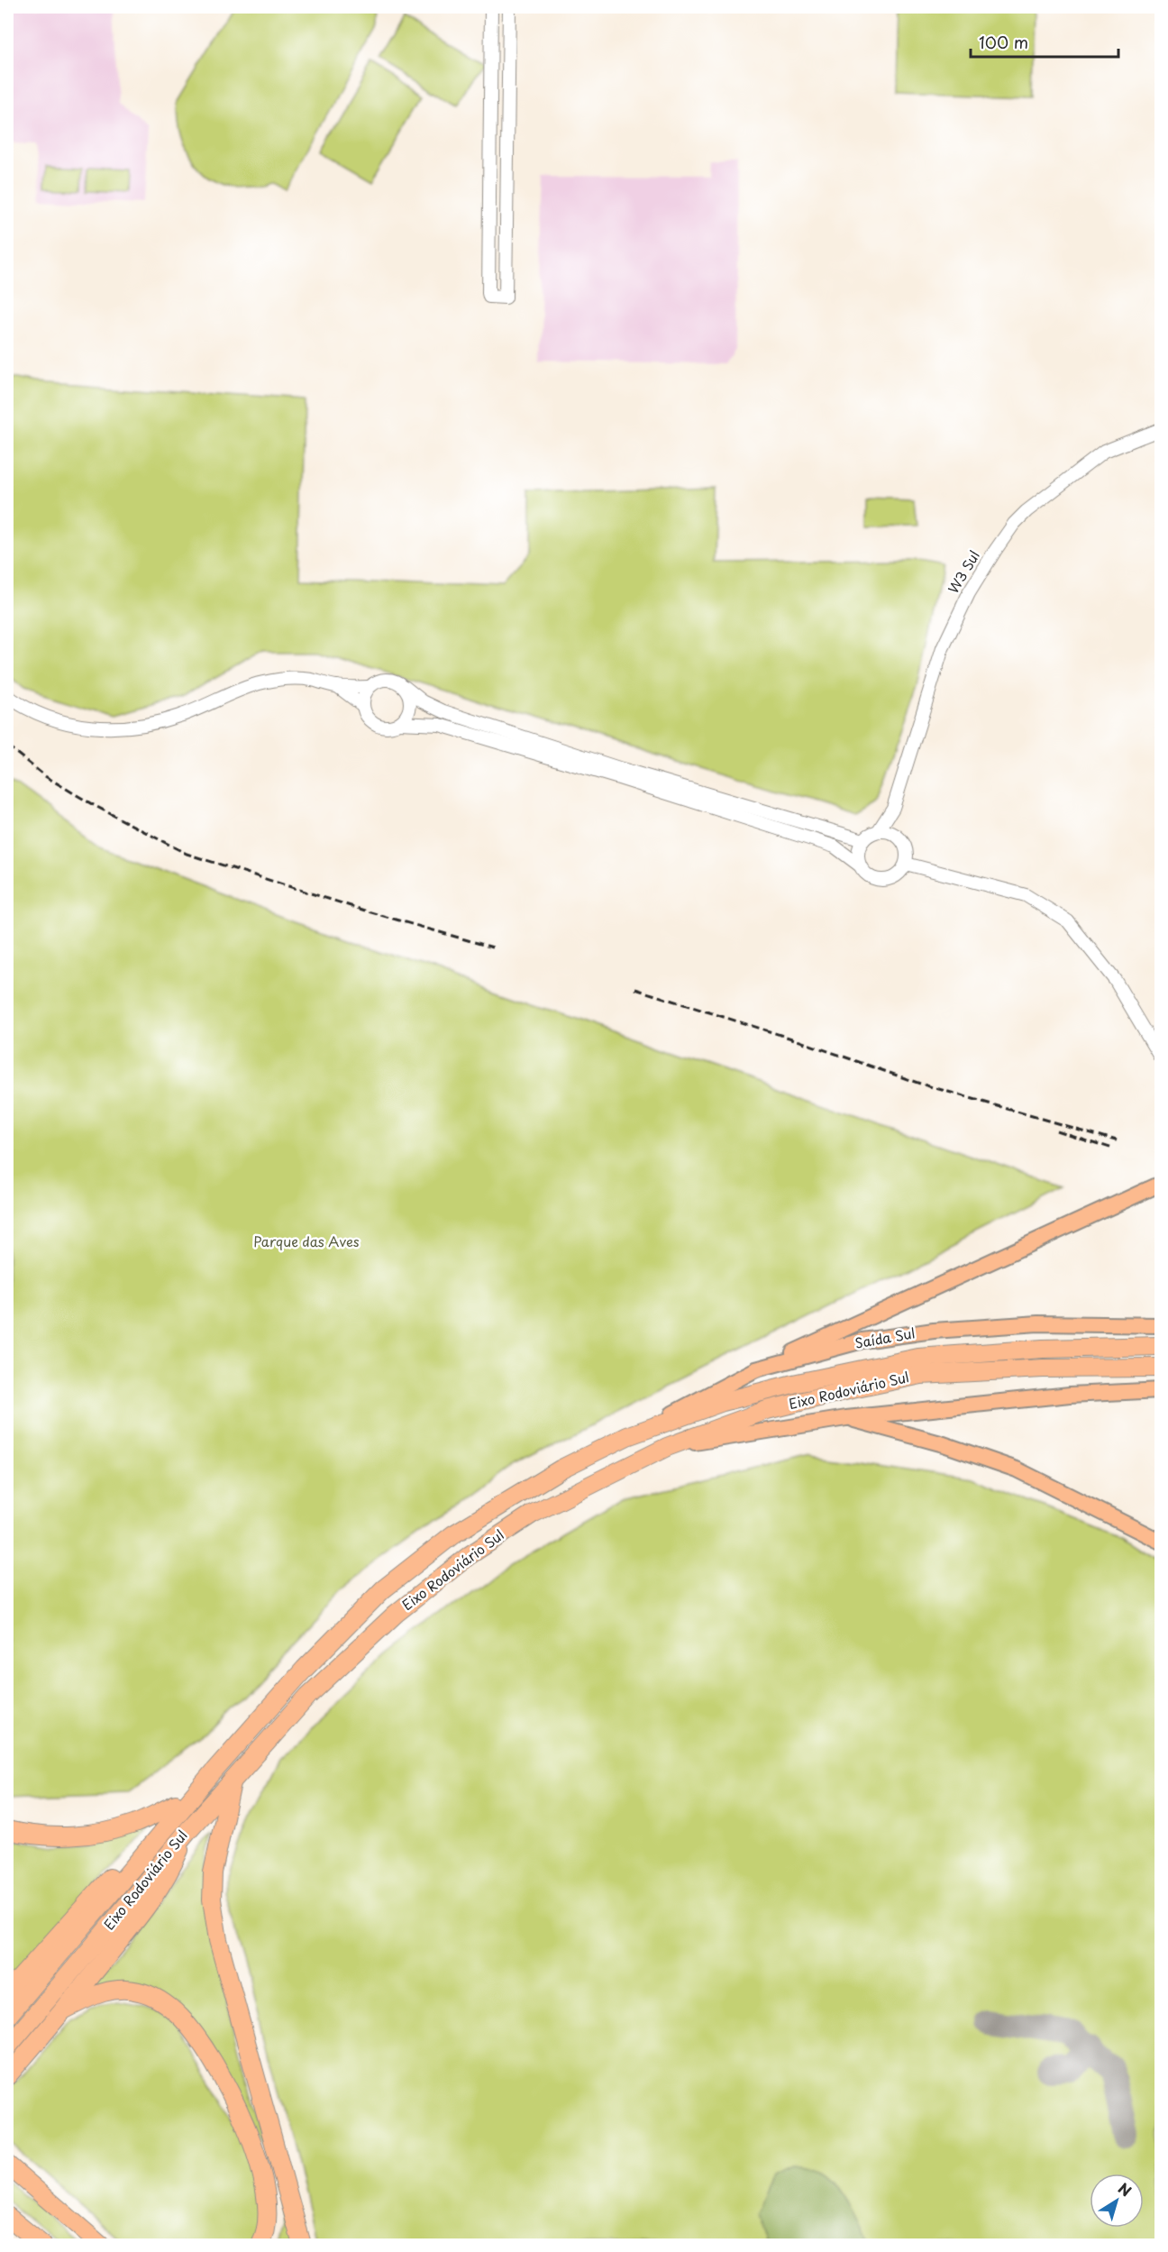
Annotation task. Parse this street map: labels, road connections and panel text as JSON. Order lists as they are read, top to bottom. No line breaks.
{"streets":{"highway":["Eixo Rodoviário Sul"],"main road":["Saída Sul"],"street":["W3 Sul"]},"crossings":[["Saída Sul","Eixo Rodoviário Sul"]],"parks":["Parque das Aves"],"scale_bar":"100 m","north":"top right"}
